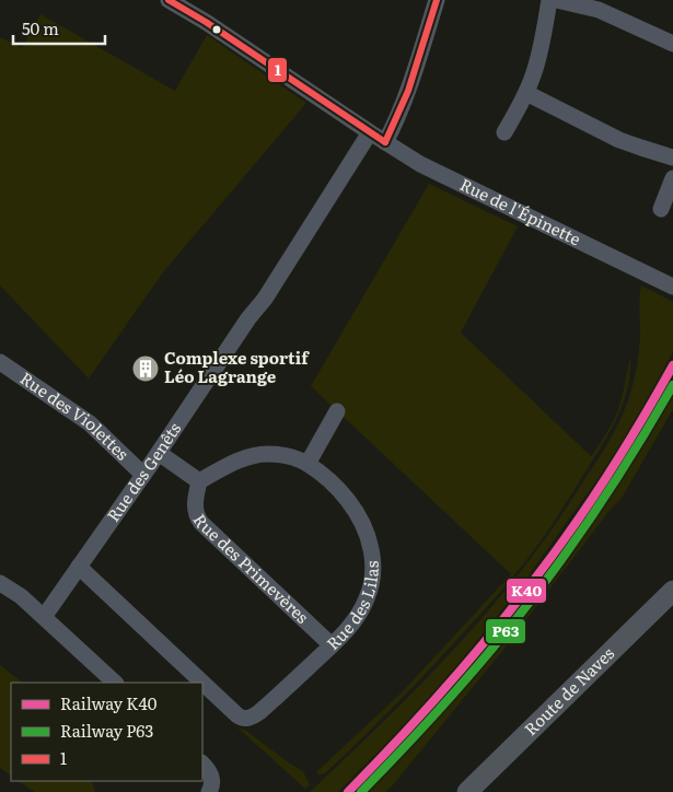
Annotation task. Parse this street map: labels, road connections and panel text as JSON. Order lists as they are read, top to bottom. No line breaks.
{"streets":{"main road":["Route de Naves"],"street":["Rue de l'Épinette","Rue des Violettes","Rue des Genêts","Rue des Primevères","Rue des Lilas"]},"crossings":[["Rue de l'Épinette","Rue des Genêts"],["Rue des Violettes","Rue des Genêts"],["Rue des Genêts","Rue des Lilas"],["Rue des Primevères","Rue des Lilas"]],"places":{"building":["Complexe sportif Léo Lagrange"]},"lines":["transit line 1","rail line K40","rail line P63"],"legend":["Railway K40","Railway P63","1"],"scale_bar":"50 m"}
